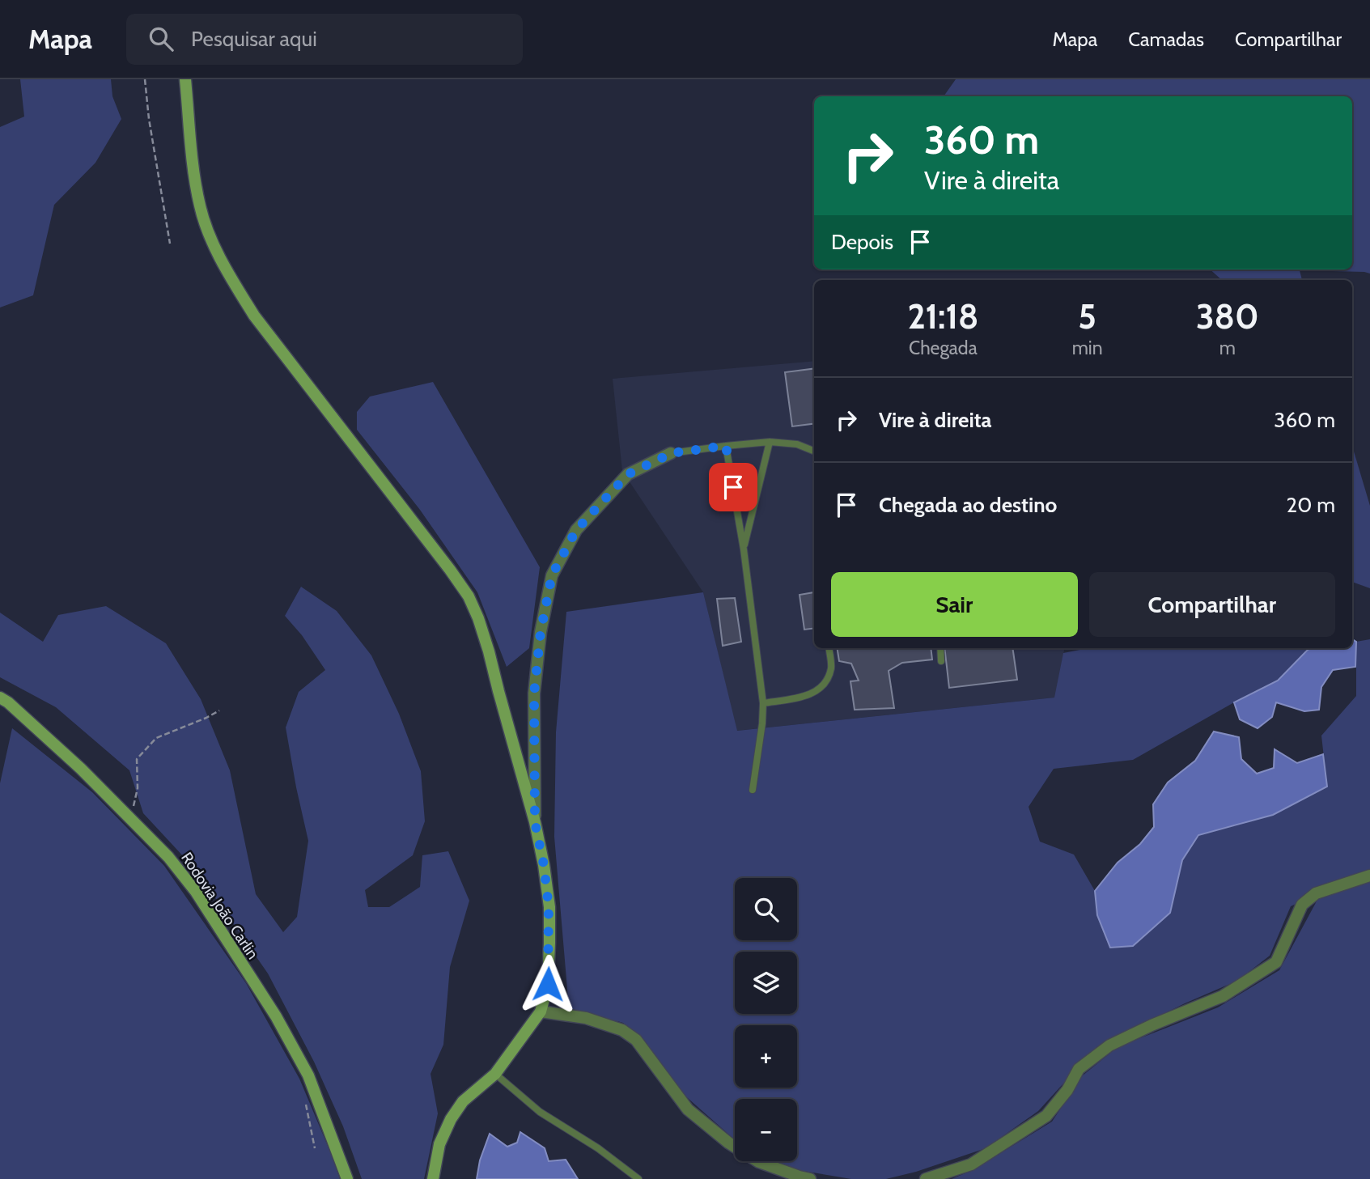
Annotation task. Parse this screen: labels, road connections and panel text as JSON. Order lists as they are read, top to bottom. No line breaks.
{"streets":{"street":["Rodovia João Carlin"]},"page":{"header":"Mapa","search":"Pesquisar aqui","nav":["Mapa","Camadas","Compartilhar"],"turn":["360 m","Vire à direita"],"then":"Depois","eta":["21:18","Chegada","5","min","380","m"],"list":[{"name":"Vire à direita","value":"360 m"},{"name":"Chegada ao destino","value":"20 m"}],"buttons":["Sair","Compartilhar"],"map_buttons":["+","−"]}}
